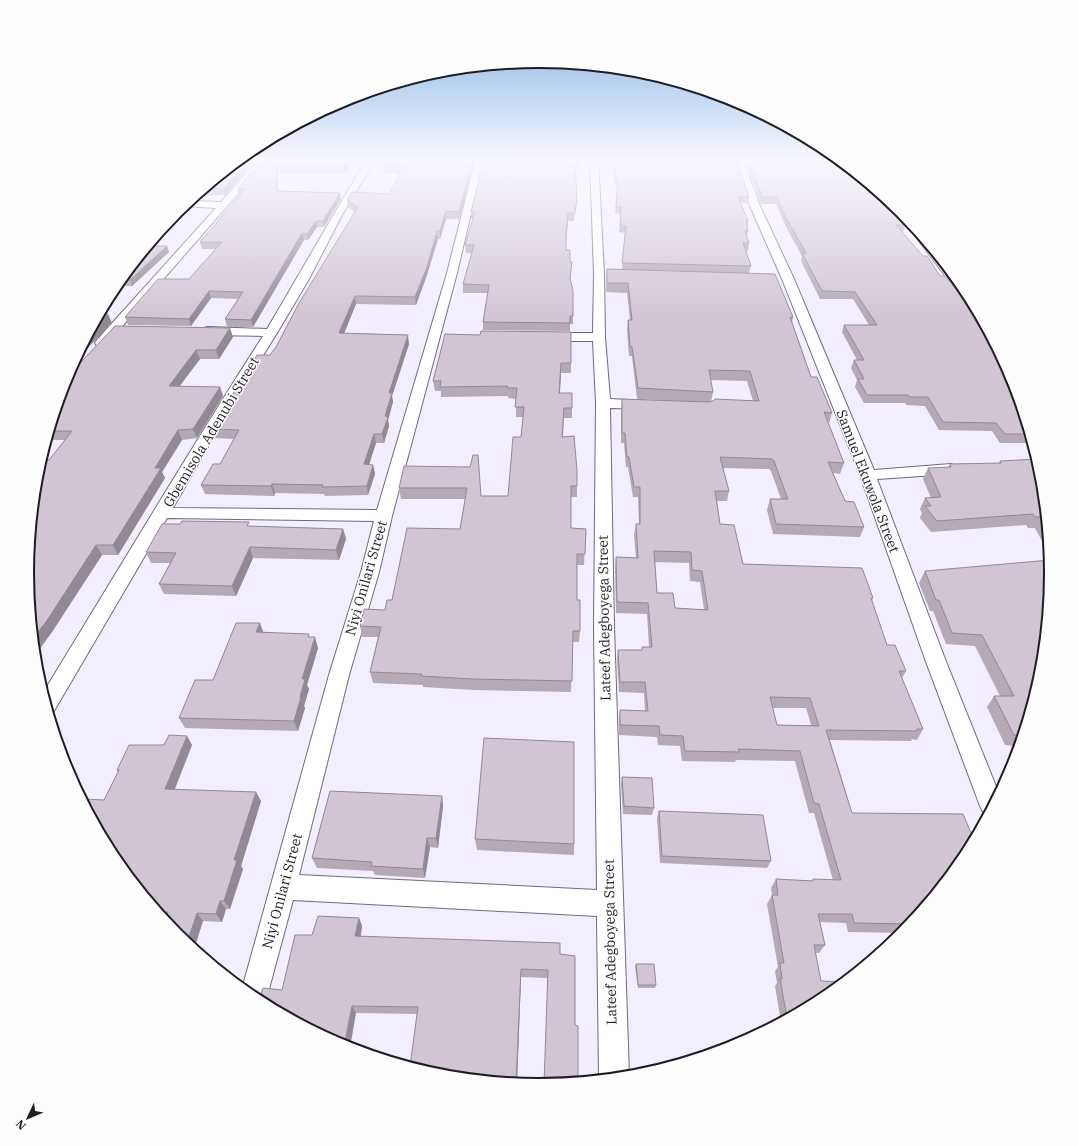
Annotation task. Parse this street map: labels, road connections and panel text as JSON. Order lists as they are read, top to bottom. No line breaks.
{"streets":{"street":["Gbemisola Adenubi Street","Samuel Ekuwola Street","Niyi Onilari Street","Lateef Adegboyega Street"]},"north":"bottom left"}
